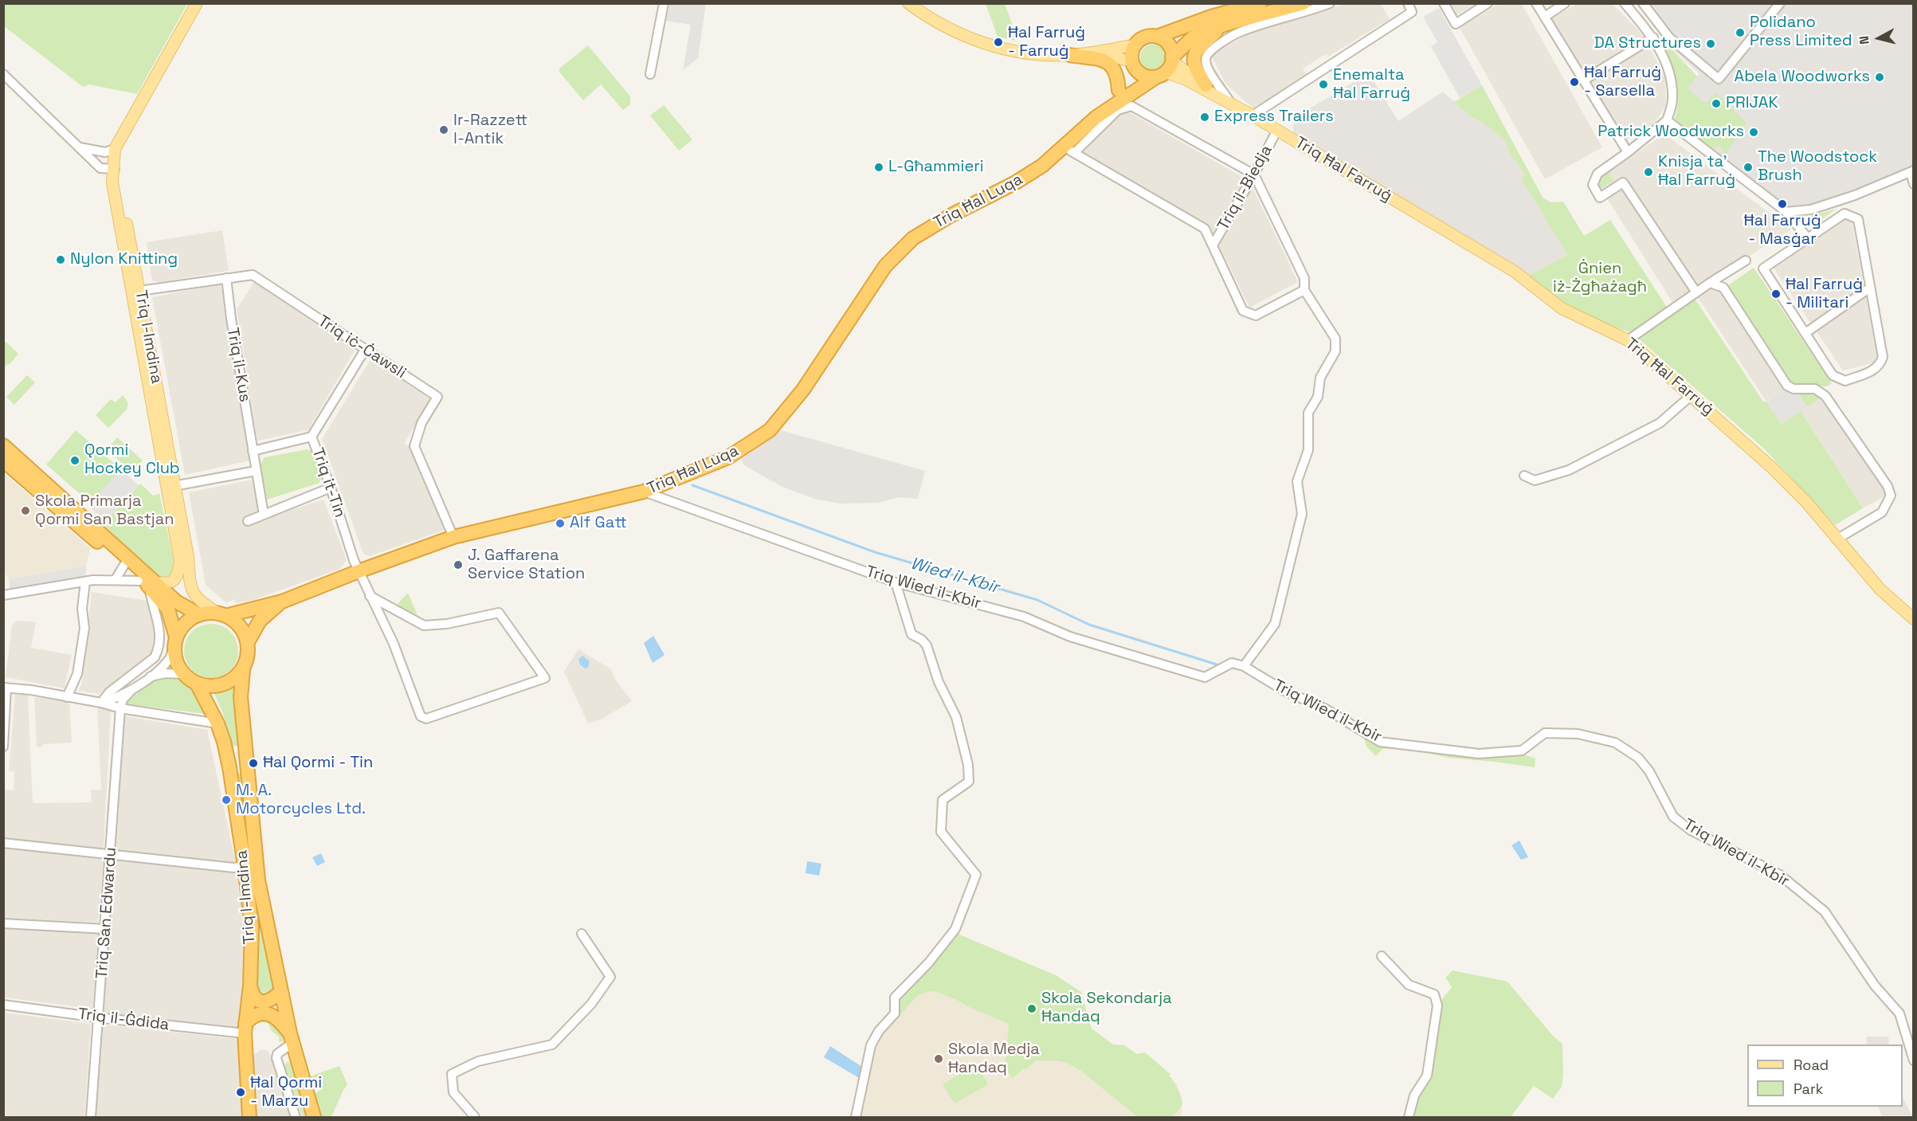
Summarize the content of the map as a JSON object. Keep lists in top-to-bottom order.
{
  "streets": {
    "highway": ["Triq Ħal Luqa", "Triq l-Imdina"],
    "main road": ["Triq Ħal Farruġ"],
    "street": [
      "Triq il-Biedja",
      "Triq iċ-Ċawsli",
      "Triq il-Kus",
      "Triq it-Tin",
      "Triq Wied il-Kbir",
      "Triq San Edwardu",
      "Triq il-Ġdida"
    ]
  },
  "crossings": [
    ["Triq Ħal Farruġ", "Triq il-Biedja"],
    ["Triq Ħal Farruġ", "Triq Ħal Luqa"],
    ["Triq Ħal Luqa", "Triq l-Imdina"],
    ["Triq Ħal Luqa", "Triq iċ-Ċawsli"],
    ["Triq Ħal Luqa", "Triq it-Tin"],
    ["Triq Ħal Luqa", "Triq Wied il-Kbir"],
    ["Triq l-Imdina", "Triq iċ-Ċawsli"],
    ["Triq l-Imdina", "Triq il-Ġdida"],
    ["Triq iċ-Ċawsli", "Triq il-Kus"],
    ["Triq iċ-Ċawsli", "Triq it-Tin"],
    ["Triq San Edwardu", "Triq il-Ġdida"]
  ],
  "water": ["Wied il-Kbir"],
  "parks": ["Ġnien iż-Żgħażagħ"],
  "places": [
    "Polidano Press Limited",
    "Ħal Farruġ - Farruġ",
    "DA Structures",
    "Abela Woodworks",
    "Ħal Farruġ - Sarsella",
    "Enemalta Ħal Farruġ",
    "PRIJAK",
    "Express Trailers",
    "Ir-Razzett l-Antik",
    "Patrick Woodworks",
    "L-Għammieri",
    "The Woodstock Brush",
    "Knisja ta' Ħal Farruġ",
    "Ħal Farruġ - Masġar",
    "Nylon Knitting",
    "Ħal Farruġ - Militari",
    "Qormi Hockey Club",
    "Skola Primarja Qormi San Bastjan",
    "Alf Gatt",
    "J. Gaffarena Service Station",
    "Ħal Qormi - Tin",
    "M. A. Motorcycles Ltd.",
    "Skola Sekondarja Ħandaq",
    "Skola Medja Ħandaq",
    "Ħal Qormi - Marzu"
  ],
  "legend": ["Road", "Park"],
  "north": "left"
}
